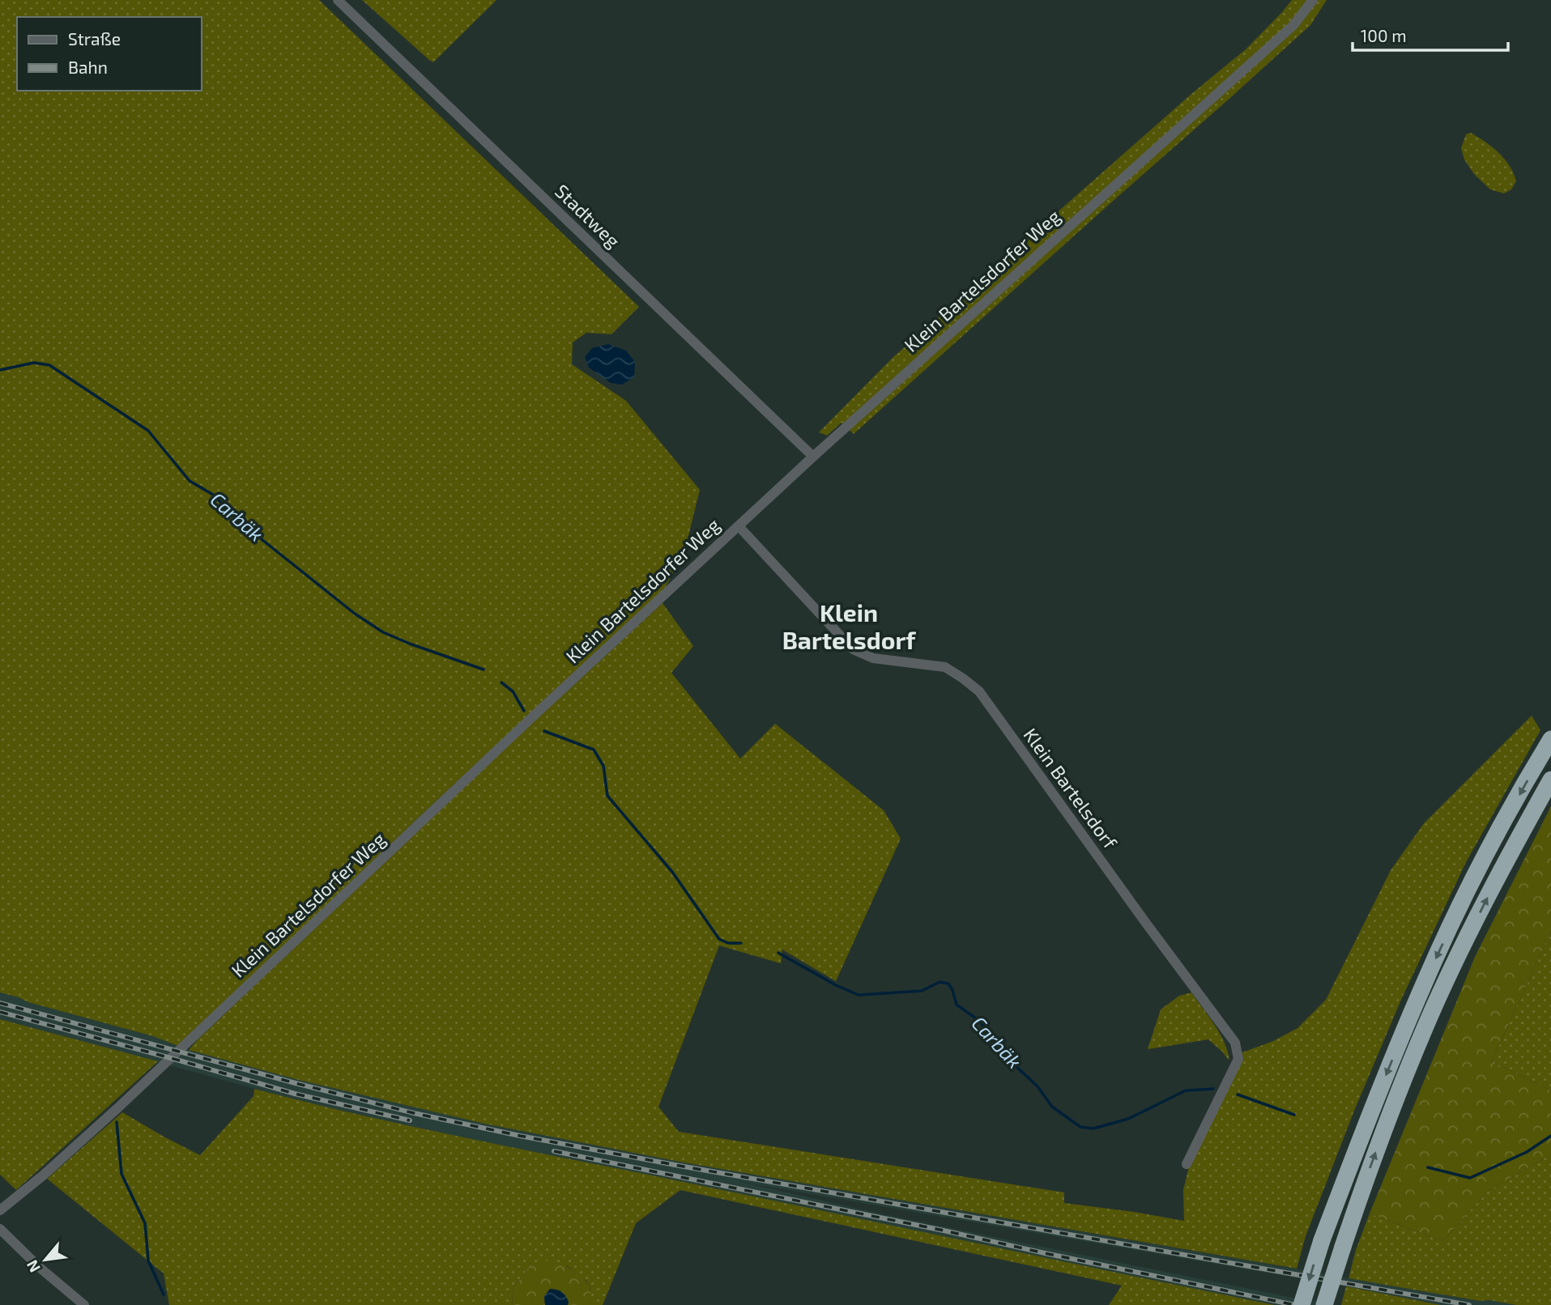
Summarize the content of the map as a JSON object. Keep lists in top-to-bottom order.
{
  "streets": {
    "street": ["Stadtweg", "Klein Bartelsdorfer Weg", "Klein Bartelsdorf"]
  },
  "crossings": [
    ["Stadtweg", "Klein Bartelsdorfer Weg"],
    ["Klein Bartelsdorfer Weg", "Klein Bartelsdorf"]
  ],
  "districts": ["Klein Bartelsdorf"],
  "water": ["Carbäk"],
  "legend": ["Straße", "Bahn"],
  "scale_bar": "100 m",
  "north": "bottom left"
}
